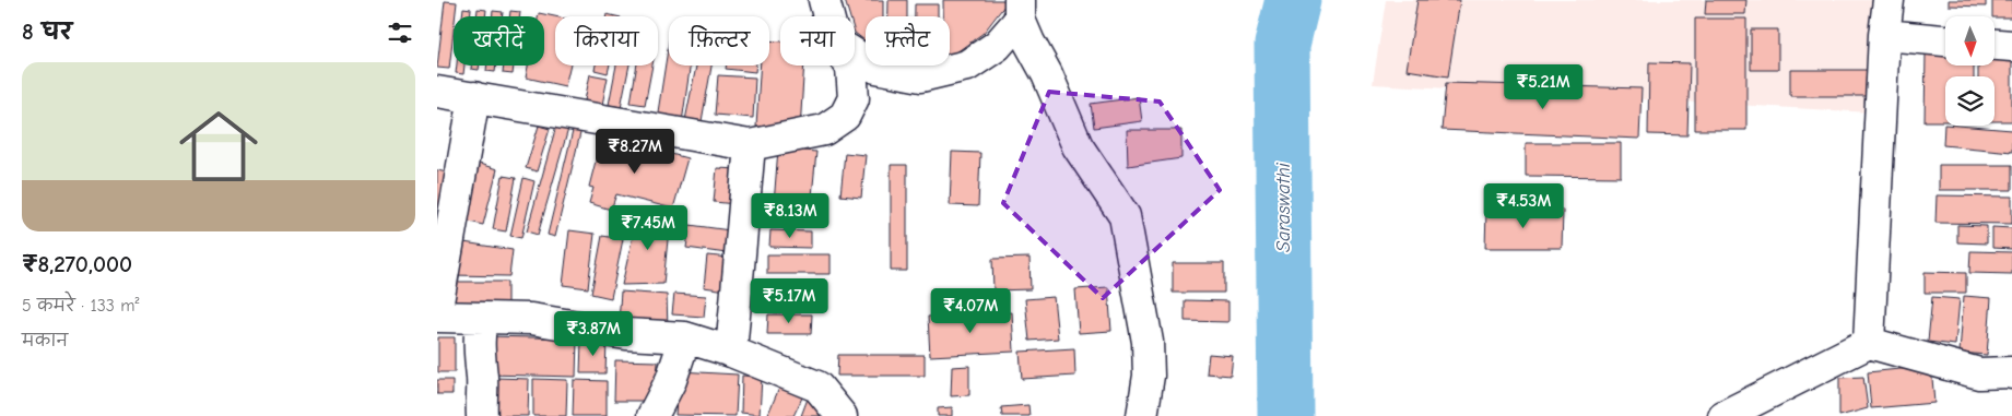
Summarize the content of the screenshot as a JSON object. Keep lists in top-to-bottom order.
{
  "water": ["Saraswathi"],
  "north": "bottom",
  "page": {
    "heading": "8 घर",
    "chip": [
      "खरीदें",
      "किराया",
      "फ़िल्टर",
      "नया",
      "फ़्लैट"
    ],
    "price": [
      "₹5.21M",
      "₹8.27M",
      "₹4.53M",
      "₹8.13M",
      "₹7.45M",
      "₹5.17M",
      "₹4.07M",
      "₹3.87M"
    ],
    "list": [
      {
        "name": "₹8,270,000",
        "note": "5 कमरे · 133 m² · मकान"
      }
    ]
  }
}
